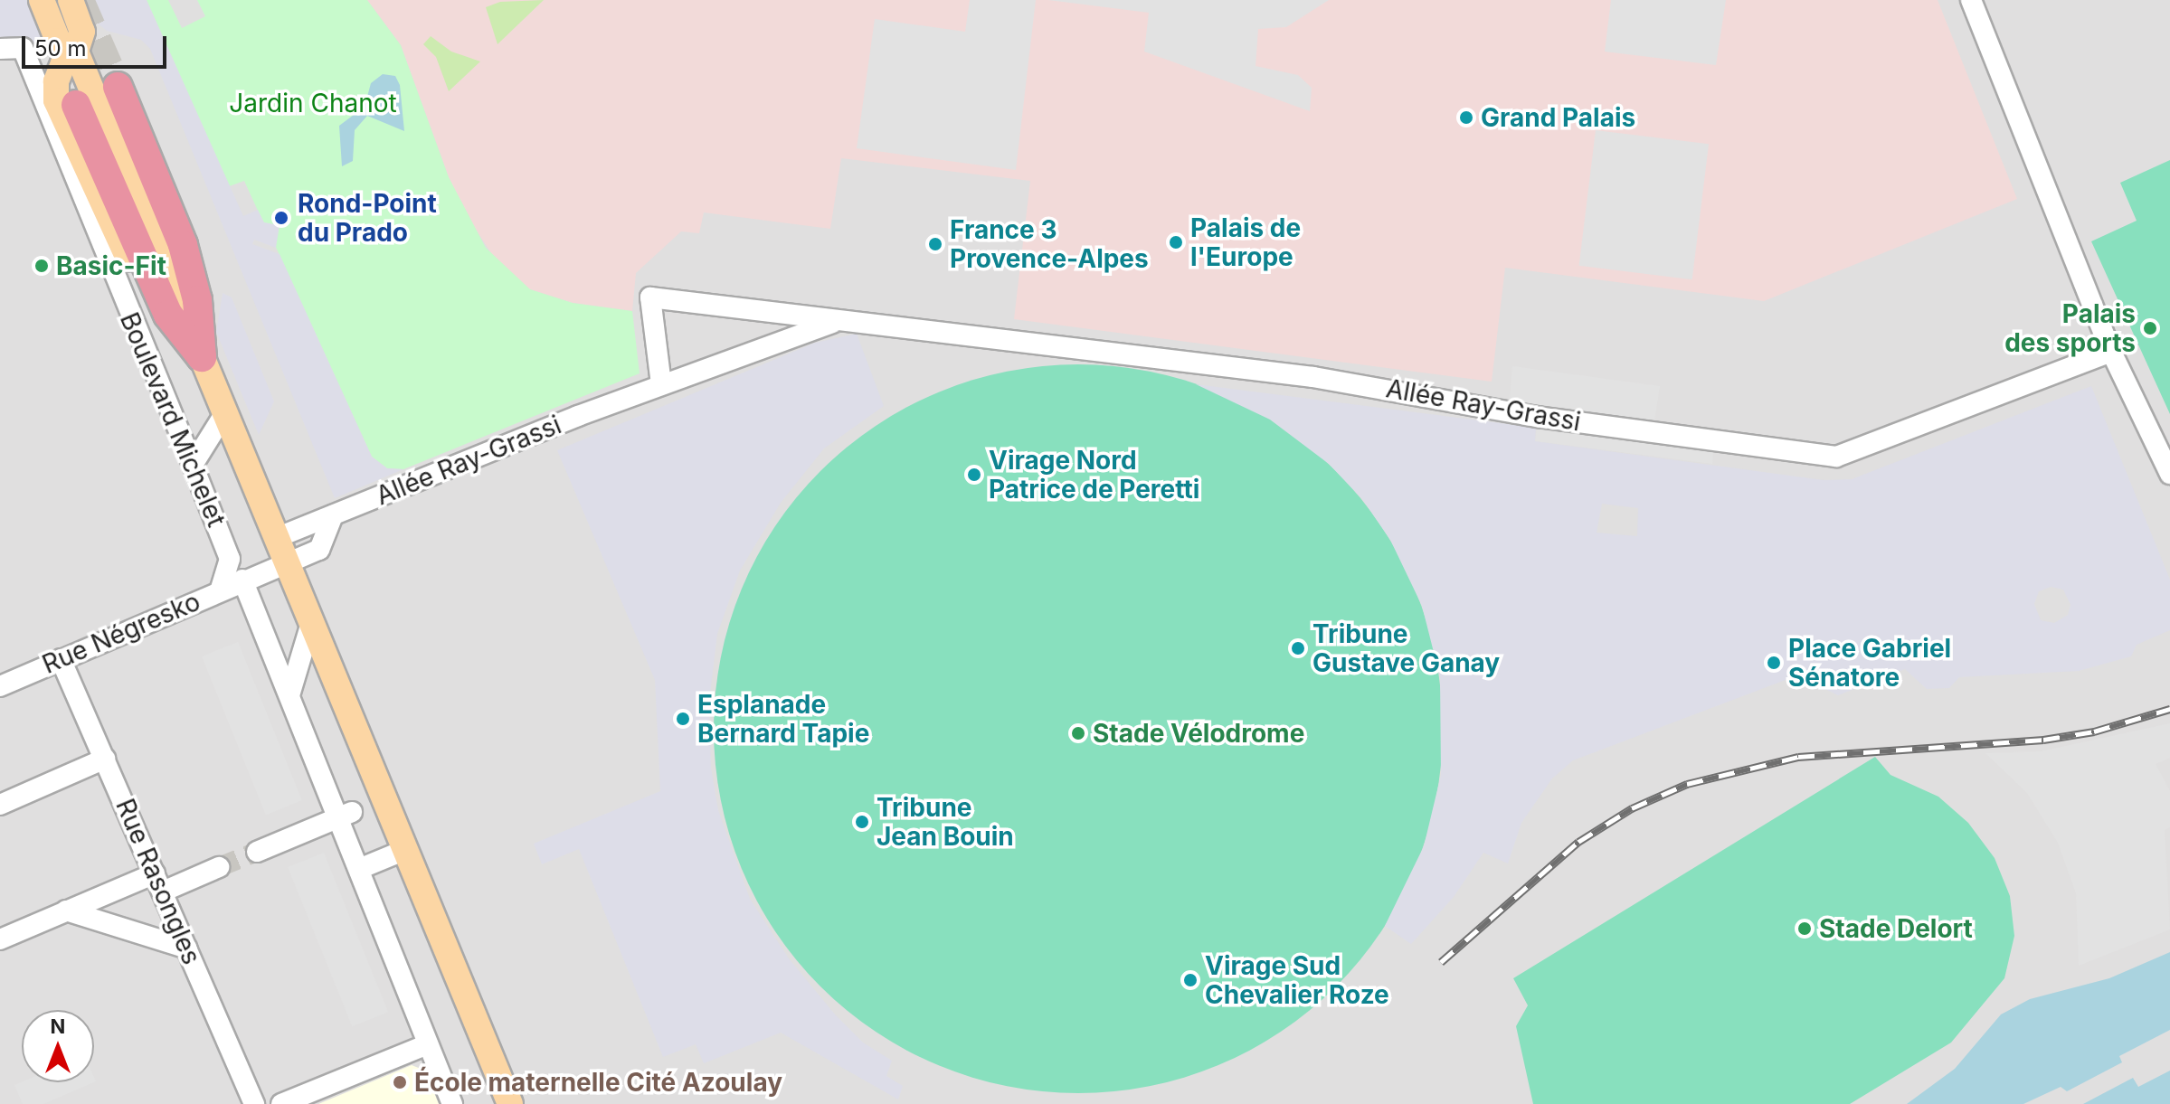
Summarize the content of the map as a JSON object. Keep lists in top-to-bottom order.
{
  "streets": {
    "main road": ["Boulevard Michelet"],
    "street": ["Allée Ray-Grassi", "Rue Négresko", "Rue Rasongles"]
  },
  "crossings": [
    ["Allée Ray-Grassi", "Boulevard Michelet"],
    ["Allée Ray-Grassi", "Rue Négresko"],
    ["Boulevard Michelet", "Rue Négresko"],
    ["Rue Négresko", "Rue Rasongles"]
  ],
  "parks": ["Jardin Chanot"],
  "places": [
    "Grand Palais",
    "Rond-Point du Prado",
    "Palais de l'Europe",
    "France 3 Provence-Alpes",
    "Basic-Fit",
    "Palais des sports",
    "Virage Nord Patrice de Peretti",
    "Tribune Gustave Ganay",
    "Place Gabriel Sénatore",
    "Esplanade Bernard Tapie",
    "Stade Vélodrome",
    "Tribune Jean Bouin",
    "Stade Delort",
    "Virage Sud Chevalier Roze",
    "École maternelle Cité Azoulay"
  ],
  "scale_bar": "50 m",
  "north": "top"
}
